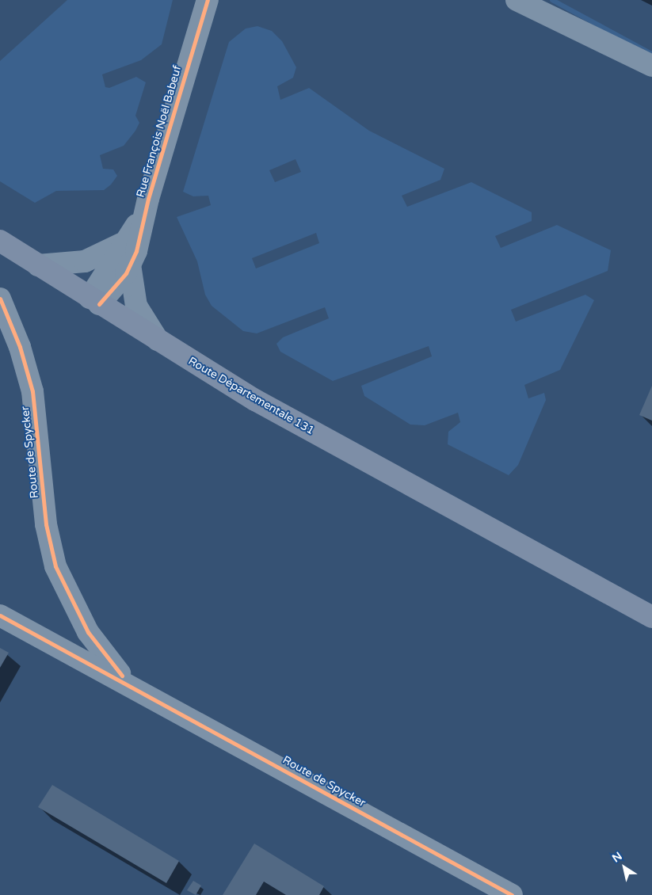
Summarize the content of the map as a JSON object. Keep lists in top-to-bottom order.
{
  "streets": {
    "main road": ["Route Départementale 131"],
    "street": ["Rue François Noël Babeuf", "Route de Spycker"]
  },
  "crossings": [
    ["Rue François Noël Babeuf", "Route Départementale 131"]
  ],
  "north": "top left"
}
